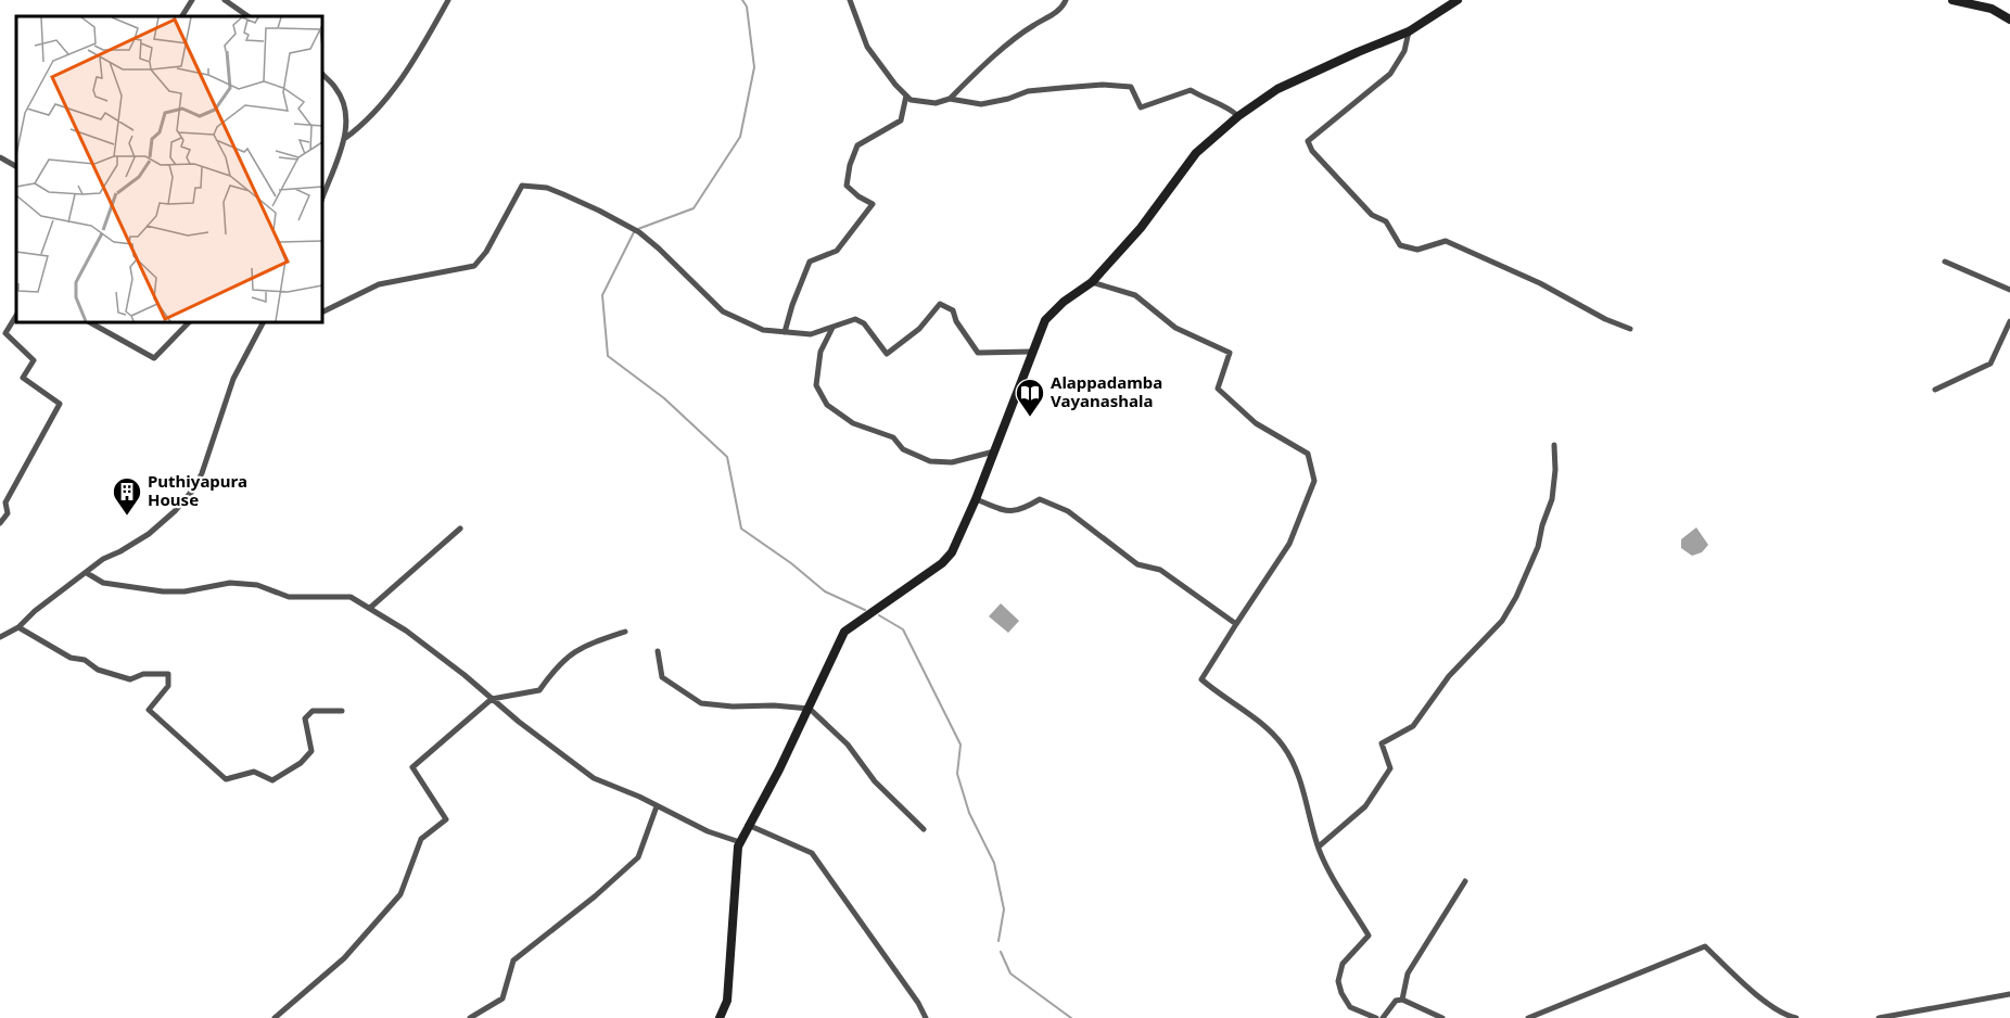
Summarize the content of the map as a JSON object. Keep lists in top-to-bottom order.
{
  "places": {
    "library": ["Alappadamba Vayanashala"],
    "building": ["Puthiyapura House"]
  }
}
